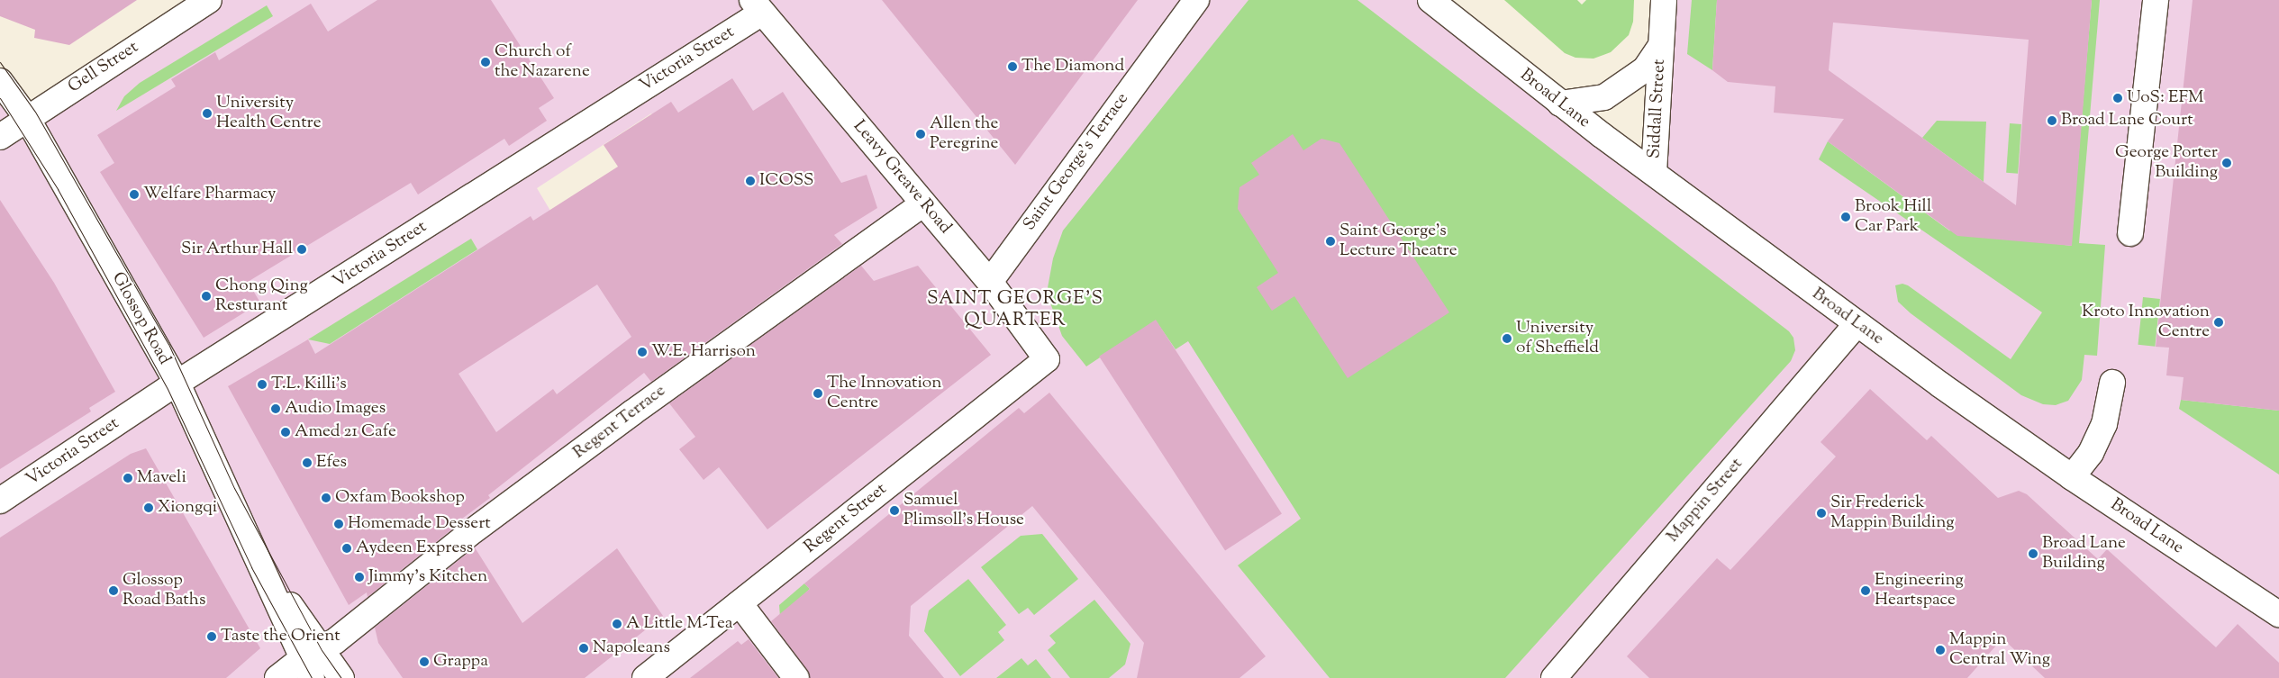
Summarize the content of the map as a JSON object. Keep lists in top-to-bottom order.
{
  "streets": {
    "street": [
      "Victoria Street",
      "Gell Street",
      "Broad Lane",
      "Siddall Street",
      "Saint George's Terrace",
      "Leavy Greave Road",
      "Glossop Road",
      "Regent Terrace",
      "Mappin Street",
      "Regent Street"
    ]
  },
  "crossings": [
    ["Victoria Street", "Leavy Greave Road"],
    ["Victoria Street", "Glossop Road"],
    ["Gell Street", "Glossop Road"],
    ["Broad Lane", "Siddall Street"],
    ["Broad Lane", "Mappin Street"],
    ["Saint George's Terrace", "Leavy Greave Road"],
    ["Leavy Greave Road", "Regent Terrace"],
    ["Leavy Greave Road", "Regent Street"],
    ["Glossop Road", "Regent Terrace"]
  ],
  "districts": ["SAINT GEORGE'S QUARTER"],
  "places": [
    "Church of the Nazarene",
    "The Diamond",
    "UoS: EFM",
    "University Health Centre",
    "Broad Lane Court",
    "Allen the Peregrine",
    "George Porter Building",
    "ICOSS",
    "Welfare Pharmacy",
    "Brook Hill Car Park",
    "Saint George's Lecture Theatre",
    "Sir Arthur Hall",
    "Chong Qing Resturant",
    "Kroto Innovation Centre",
    "University of Sheffield",
    "W.E. Harrison",
    "T.L. Killi's",
    "The Innovation Centre",
    "Audio Images",
    "Amed 21 Cafe",
    "Efes",
    "Maveli",
    "Oxfam Bookshop",
    "Xiongqi",
    "Samuel Plimsoll's House",
    "Sir Frederick Mappin Building",
    "Homemade Dessert",
    "Aydeen Express",
    "Broad Lane Building",
    "Jimmy's Kitchen",
    "Glossop Road Baths",
    "Engineering Heartspace",
    "A Little M-Tea",
    "Taste the Orient",
    "Napoleans",
    "Mappin Central Wing",
    "Grappa"
  ]
}
